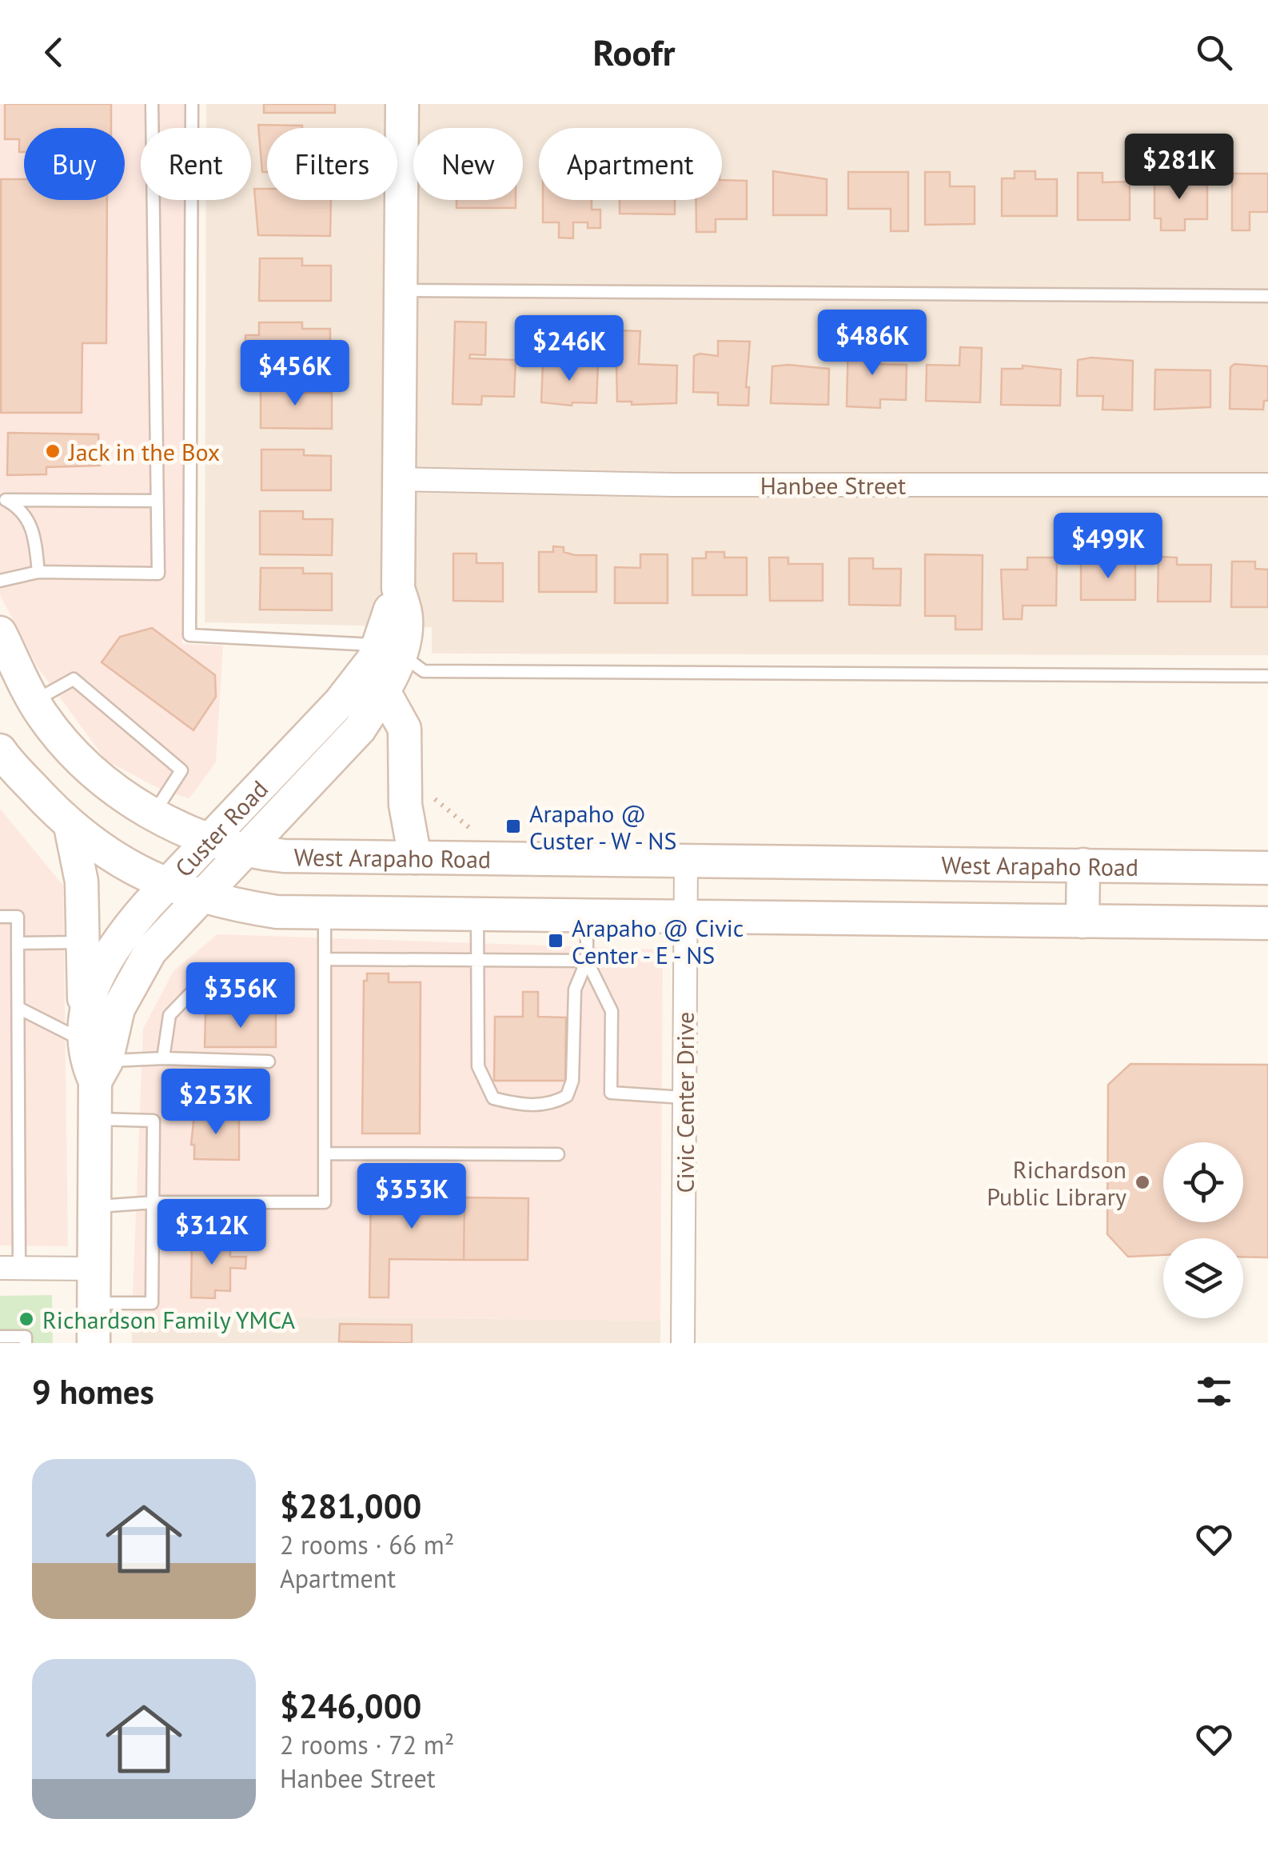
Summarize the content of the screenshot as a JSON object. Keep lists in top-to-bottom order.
{
  "streets": {
    "main road": ["Custer Road", "West Arapaho Road"],
    "street": ["Hanbee Street", "Civic Center Drive"]
  },
  "crossings": [
    ["Hanbee Street", "Custer Road"],
    ["Custer Road", "West Arapaho Road"],
    ["West Arapaho Road", "Civic Center Drive"]
  ],
  "places": {
    "other": ["Jack in the Box", "Richardson Public Library", "Richardson Family YMCA"],
    "transit": ["Arapaho @ Custer - W - NS", "Arapaho @ Civic Center - E - NS"]
  },
  "page": {
    "header": "Roofr",
    "chip": [
      "Buy",
      "Rent",
      "Filters",
      "New",
      "Apartment"
    ],
    "price": [
      "$281K",
      "$486K",
      "$246K",
      "$456K",
      "$499K",
      "$356K",
      "$253K",
      "$353K",
      "$312K"
    ],
    "heading": "9 homes",
    "list": [
      {
        "name": "$281,000",
        "note": "2 rooms · 66 m² · Apartment"
      },
      {
        "name": "$246,000",
        "note": "2 rooms · 72 m² · Hanbee Street"
      }
    ]
  }
}
